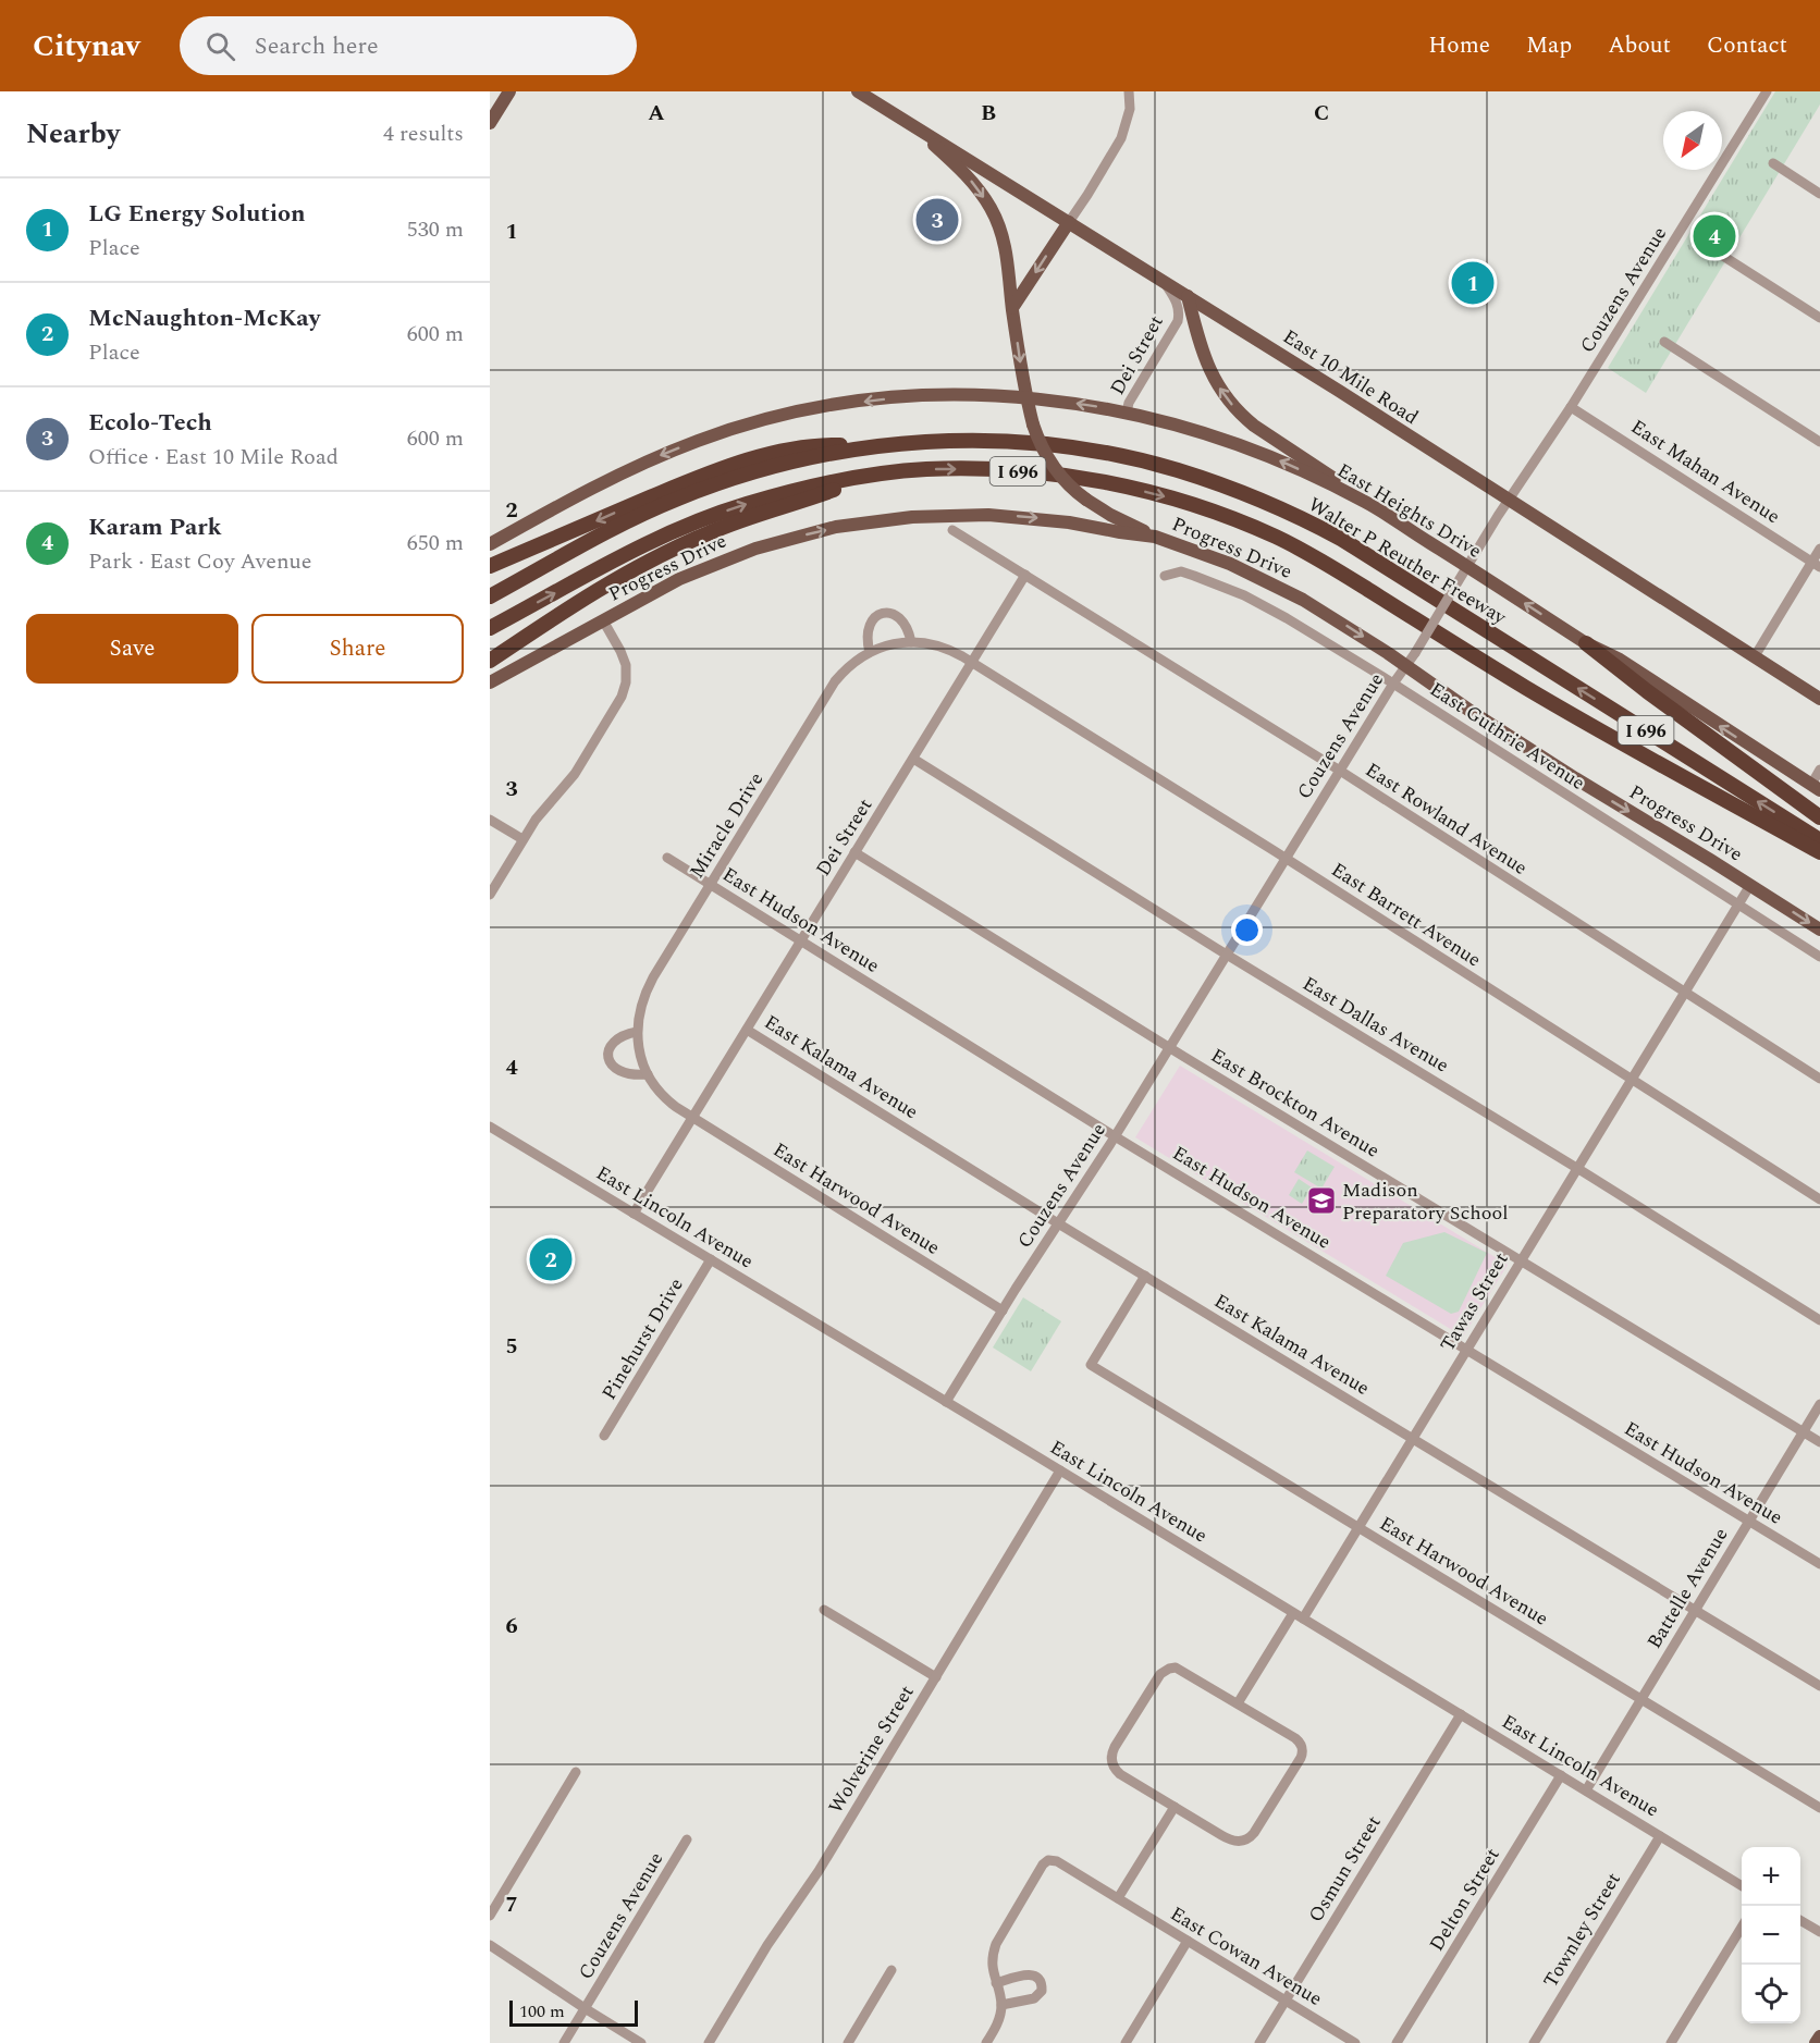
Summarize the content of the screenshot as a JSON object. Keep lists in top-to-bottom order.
{
  "streets": {
    "highway": ["I 696", "Walter P Reuther Freeway"],
    "main road": ["East 10 Mile Road", "East Heights Drive", "Progress Drive"],
    "street": [
      "Couzens Avenue",
      "Dei Street",
      "East Mahan Avenue",
      "East Guthrie Avenue",
      "East Rowland Avenue",
      "Miracle Drive",
      "East Barrett Avenue",
      "East Hudson Avenue",
      "East Dallas Avenue",
      "East Kalama Avenue",
      "East Brockton Avenue",
      "East Harwood Avenue",
      "East Lincoln Avenue",
      "Tawas Street",
      "Pinehurst Drive",
      "Battelle Avenue",
      "Wolverine Street",
      "Osmun Street",
      "Delton Street",
      "Townley Street",
      "East Cowan Avenue"
    ]
  },
  "crossings": [
    ["Couzens Avenue", "East 10 Mile Road"],
    ["Couzens Avenue", "East Mahan Avenue"],
    ["Couzens Avenue", "East Heights Drive"],
    ["Couzens Avenue", "Progress Drive"],
    ["Couzens Avenue", "East Guthrie Avenue"],
    ["Couzens Avenue", "East Rowland Avenue"],
    ["Couzens Avenue", "East Barrett Avenue"],
    ["Couzens Avenue", "East Hudson Avenue"],
    ["Couzens Avenue", "East Dallas Avenue"],
    ["Couzens Avenue", "East Kalama Avenue"],
    ["Couzens Avenue", "East Brockton Avenue"],
    ["Couzens Avenue", "East Harwood Avenue"],
    ["Couzens Avenue", "East Lincoln Avenue"],
    ["Dei Street", "East 10 Mile Road"],
    ["Dei Street", "East Heights Drive"],
    ["Dei Street", "East Rowland Avenue"],
    ["Dei Street", "Miracle Drive"],
    ["Dei Street", "East Barrett Avenue"],
    ["Dei Street", "East Hudson Avenue"],
    ["Dei Street", "East Dallas Avenue"],
    ["Dei Street", "East Kalama Avenue"],
    ["Dei Street", "East Brockton Avenue"],
    ["Dei Street", "East Harwood Avenue"],
    ["Dei Street", "East Lincoln Avenue"],
    ["East 10 Mile Road", "East Heights Drive"],
    ["Progress Drive", "Tawas Street"],
    ["East Guthrie Avenue", "Tawas Street"],
    ["East Rowland Avenue", "Tawas Street"],
    ["Miracle Drive", "East Barrett Avenue"],
    ["Miracle Drive", "East Hudson Avenue"],
    ["Miracle Drive", "East Harwood Avenue"],
    ["East Barrett Avenue", "Tawas Street"],
    ["East Hudson Avenue", "Tawas Street"],
    ["East Hudson Avenue", "Battelle Avenue"],
    ["East Dallas Avenue", "Tawas Street"],
    ["East Kalama Avenue", "East Harwood Avenue"],
    ["East Kalama Avenue", "Tawas Street"],
    ["East Kalama Avenue", "Battelle Avenue"],
    ["East Brockton Avenue", "Tawas Street"],
    ["East Brockton Avenue", "Battelle Avenue"],
    ["East Harwood Avenue", "Tawas Street"],
    ["East Harwood Avenue", "Battelle Avenue"],
    ["East Lincoln Avenue", "Tawas Street"],
    ["East Lincoln Avenue", "Pinehurst Drive"],
    ["East Lincoln Avenue", "Battelle Avenue"],
    ["East Lincoln Avenue", "Wolverine Street"],
    ["East Lincoln Avenue", "Osmun Street"],
    ["East Lincoln Avenue", "Delton Street"],
    ["East Lincoln Avenue", "Townley Street"],
    ["Osmun Street", "East Cowan Avenue"]
  ],
  "one_way": ["East Heights Drive", "Progress Drive"],
  "places": {
    "school or university": ["Madison Preparatory School"]
  },
  "scale_bar": "100 m",
  "north": "bottom left",
  "page": {
    "header": "Citynav",
    "search": "Search here",
    "nav": [
      "Home",
      "Map",
      "About",
      "Contact"
    ],
    "heading": ["Nearby", "4 results"],
    "list": [
      {
        "mark": "1",
        "name": "LG Energy Solution",
        "note": "Place",
        "value": "530 m"
      },
      {
        "mark": "2",
        "name": "McNaughton-McKay",
        "note": "Place",
        "value": "600 m"
      },
      {
        "mark": "3",
        "name": "Ecolo-Tech",
        "note": "Office · East 10 Mile Road",
        "value": "600 m"
      },
      {
        "mark": "4",
        "name": "Karam Park",
        "note": "Park · East Coy Avenue",
        "value": "650 m"
      }
    ],
    "pins": [
      "3",
      "4",
      "1",
      "2"
    ],
    "buttons": ["Save", "Share"],
    "map_buttons": ["+", "−"],
    "scale": "100 m"
  },
  "grid": {
    "columns": ["A", "B", "C"],
    "rows": [
      "1",
      "2",
      "3",
      "4",
      "5",
      "6",
      "7"
    ]
  }
}
